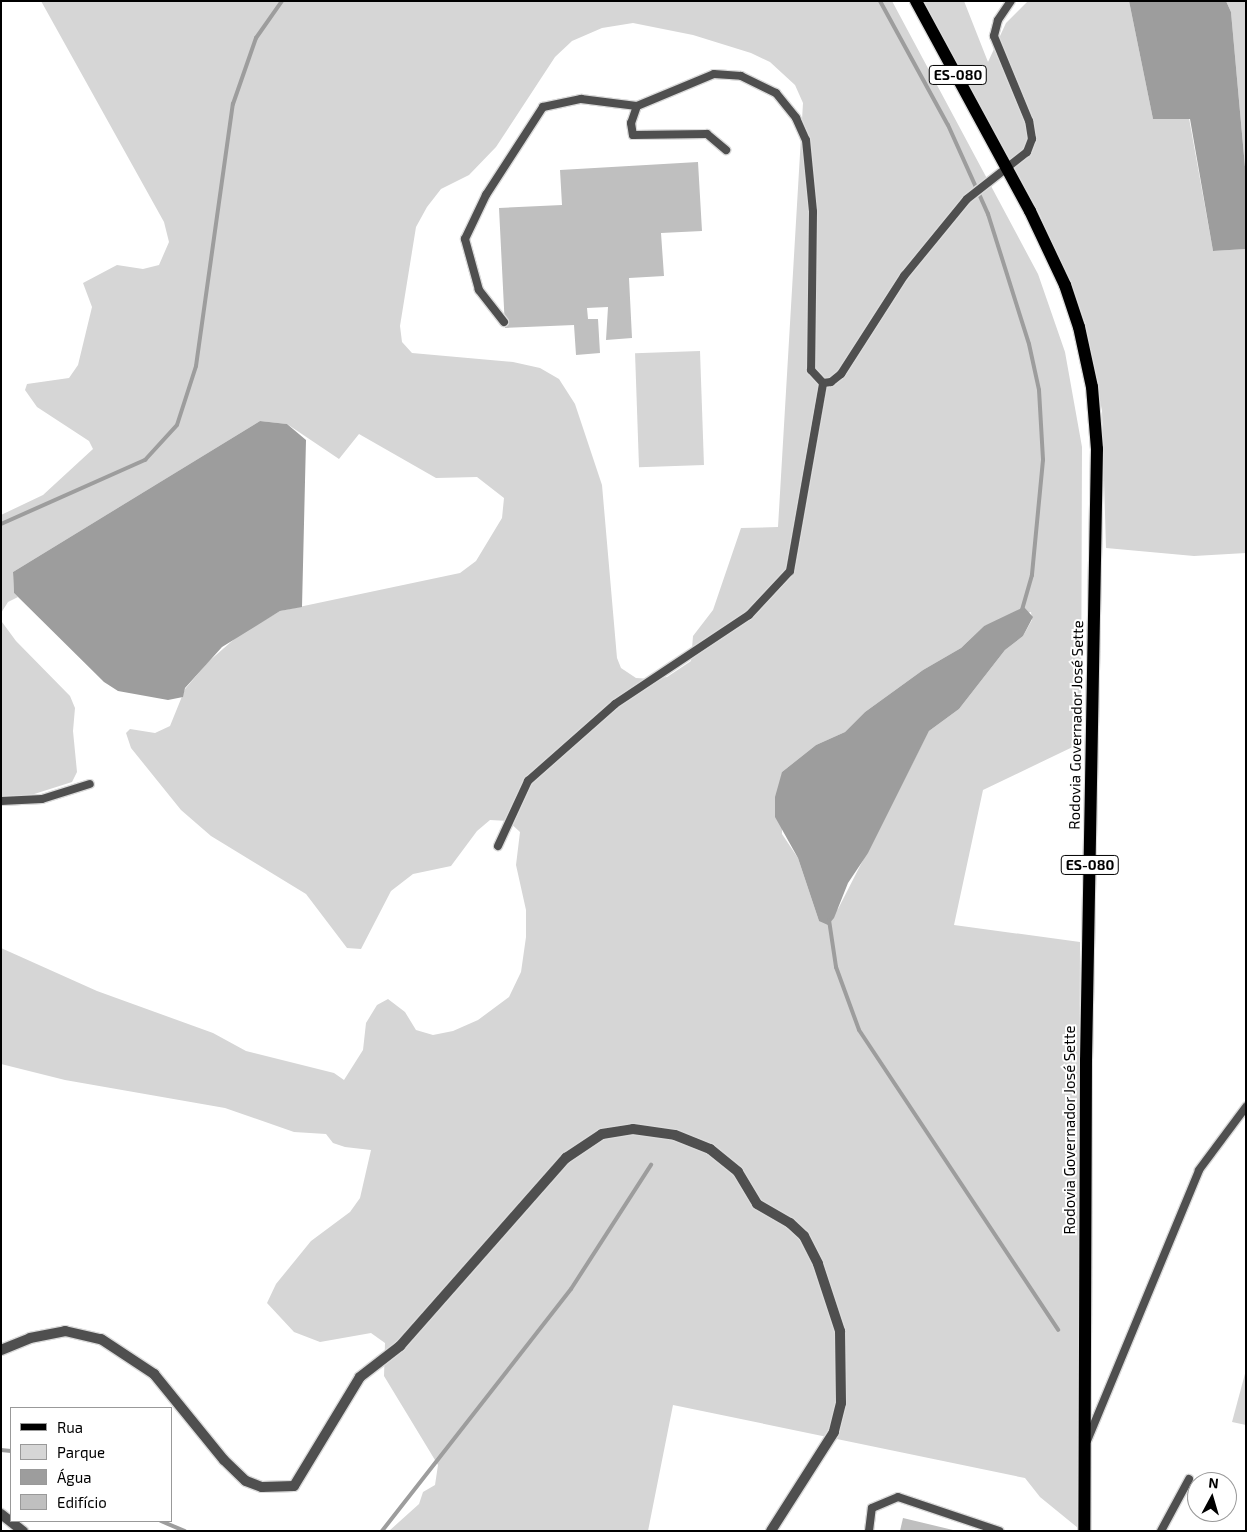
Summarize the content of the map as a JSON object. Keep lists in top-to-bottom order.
{
  "streets": {
    "main road": ["ES-080", "Rodovia Governador José Sette"]
  },
  "legend": [
    "Rua",
    "Parque",
    "Água",
    "Edifício"
  ],
  "north": "top"
}
